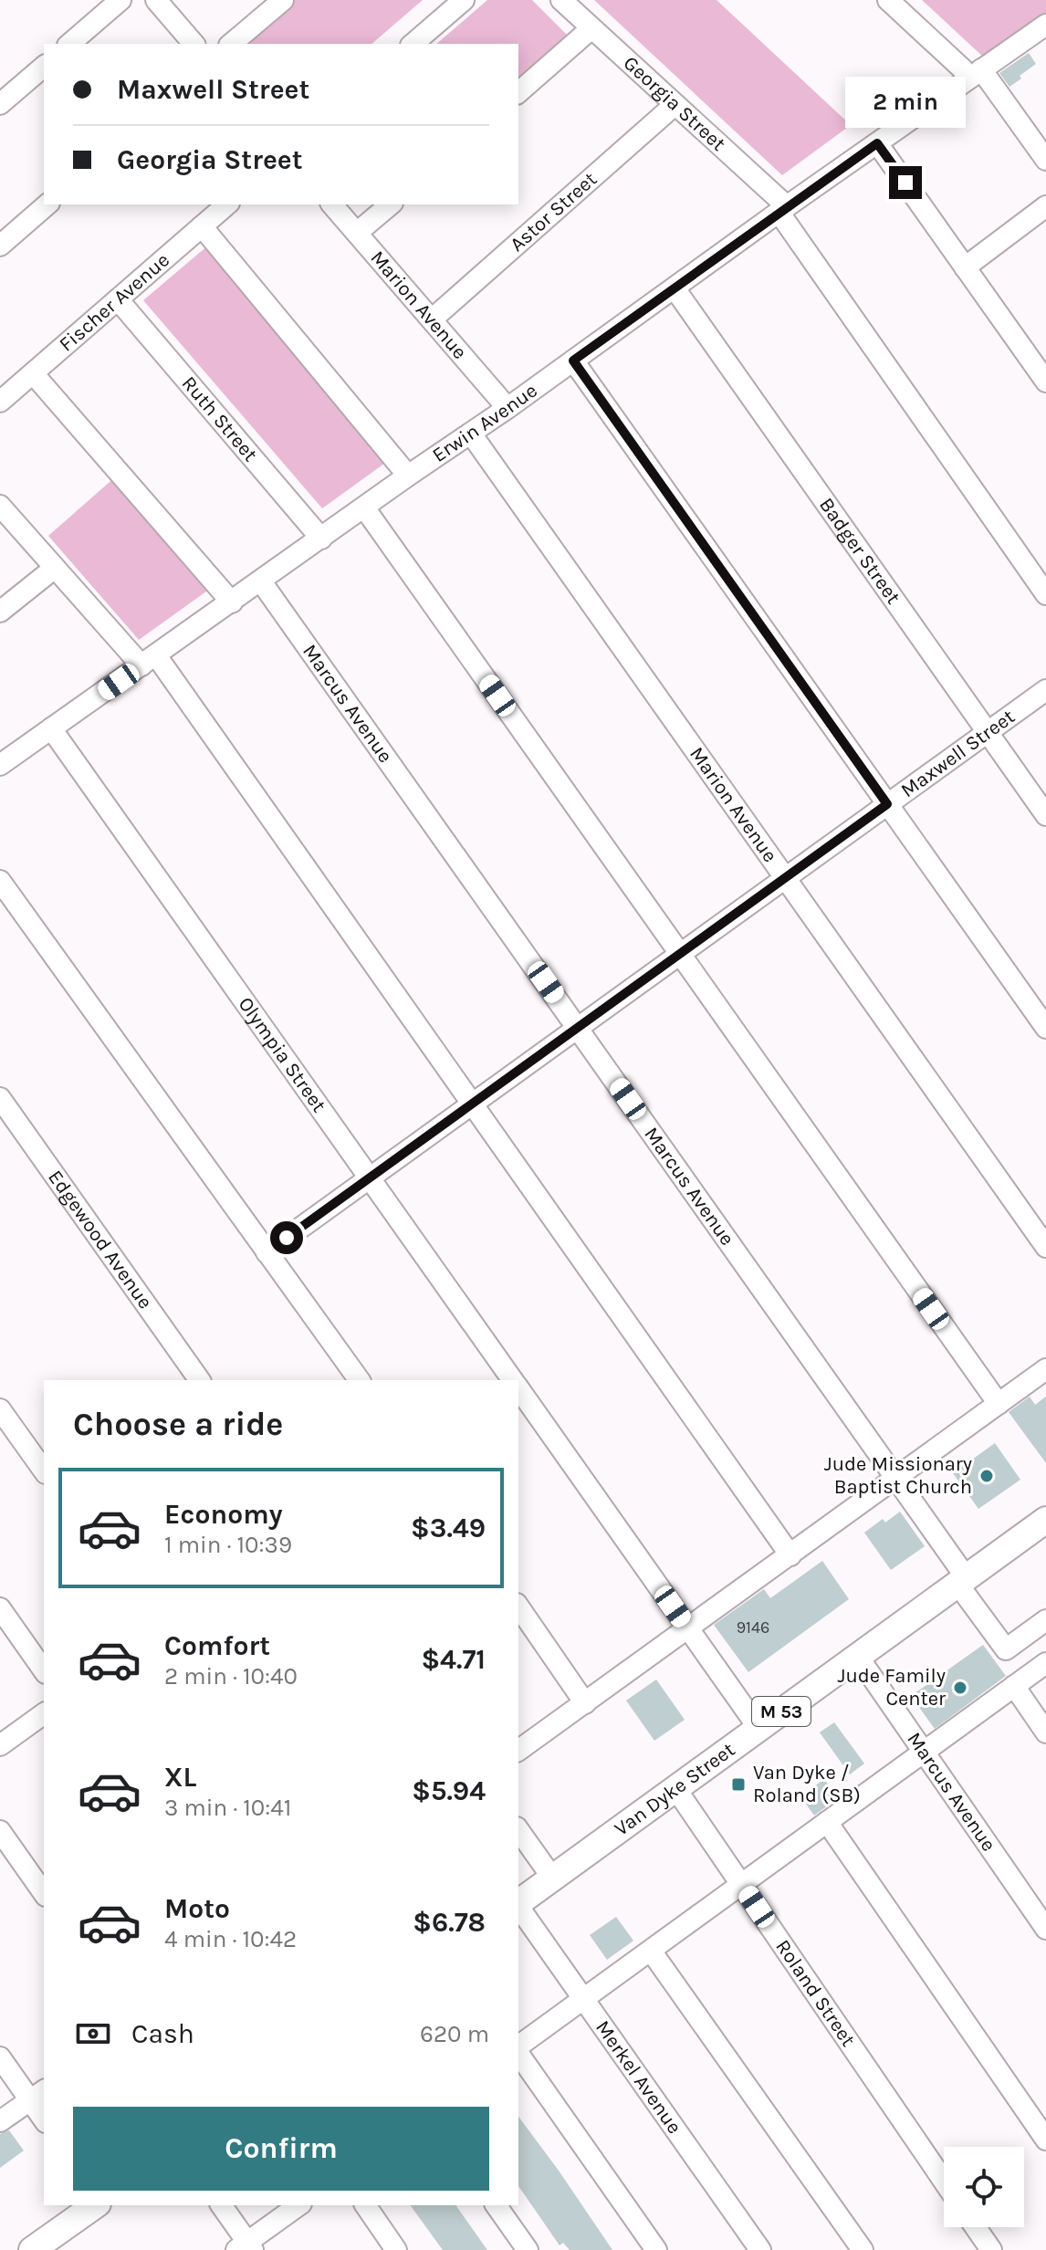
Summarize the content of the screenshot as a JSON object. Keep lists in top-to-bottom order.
{
  "streets": {
    "main road": ["M 53", "Van Dyke Street"],
    "street": [
      "Georgia Street",
      "Astor Street",
      "Fischer Avenue",
      "Marion Avenue",
      "Ruth Street",
      "Erwin Avenue",
      "Badger Street",
      "Marcus Avenue",
      "Maxwell Street",
      "Olympia Street",
      "Edgewood Avenue",
      "Roland Street",
      "Merkel Avenue"
    ]
  },
  "crossings": [
    ["Georgia Street", "Astor Street"],
    ["Georgia Street", "Erwin Avenue"],
    ["Astor Street", "Marion Avenue"],
    ["Fischer Avenue", "Ruth Street"],
    ["Marion Avenue", "Erwin Avenue"],
    ["Marion Avenue", "Maxwell Street"],
    ["Ruth Street", "Erwin Avenue"],
    ["Erwin Avenue", "Badger Street"],
    ["Erwin Avenue", "Marcus Avenue"],
    ["Erwin Avenue", "Olympia Street"],
    ["Badger Street", "Maxwell Street"],
    ["Marcus Avenue", "Maxwell Street"],
    ["Marcus Avenue", "Van Dyke Street"],
    ["Maxwell Street", "Olympia Street"],
    ["Olympia Street", "Van Dyke Street"],
    ["Van Dyke Street", "Roland Street"]
  ],
  "places": {
    "other": ["Jude Missionary Baptist Church", "Jude Family Center"],
    "transit": ["Van Dyke / Roland (SB)"]
  },
  "house_numbers": ["9146"],
  "page": {
    "banner": ["Maxwell Street", "Georgia Street"],
    "bubble": "2 min",
    "heading": "Choose a ride",
    "list": [
      {
        "name": "Economy",
        "note": "1 min · 10:39",
        "value": "$3.49"
      },
      {
        "name": "Comfort",
        "note": "2 min · 10:40",
        "value": "$4.71"
      },
      {
        "name": "XL",
        "note": "3 min · 10:41",
        "value": "$5.94"
      },
      {
        "name": "Moto",
        "note": "4 min · 10:42",
        "value": "$6.78"
      }
    ],
    "pay": ["Cash", "620 m"],
    "buttons": "Confirm"
  }
}
